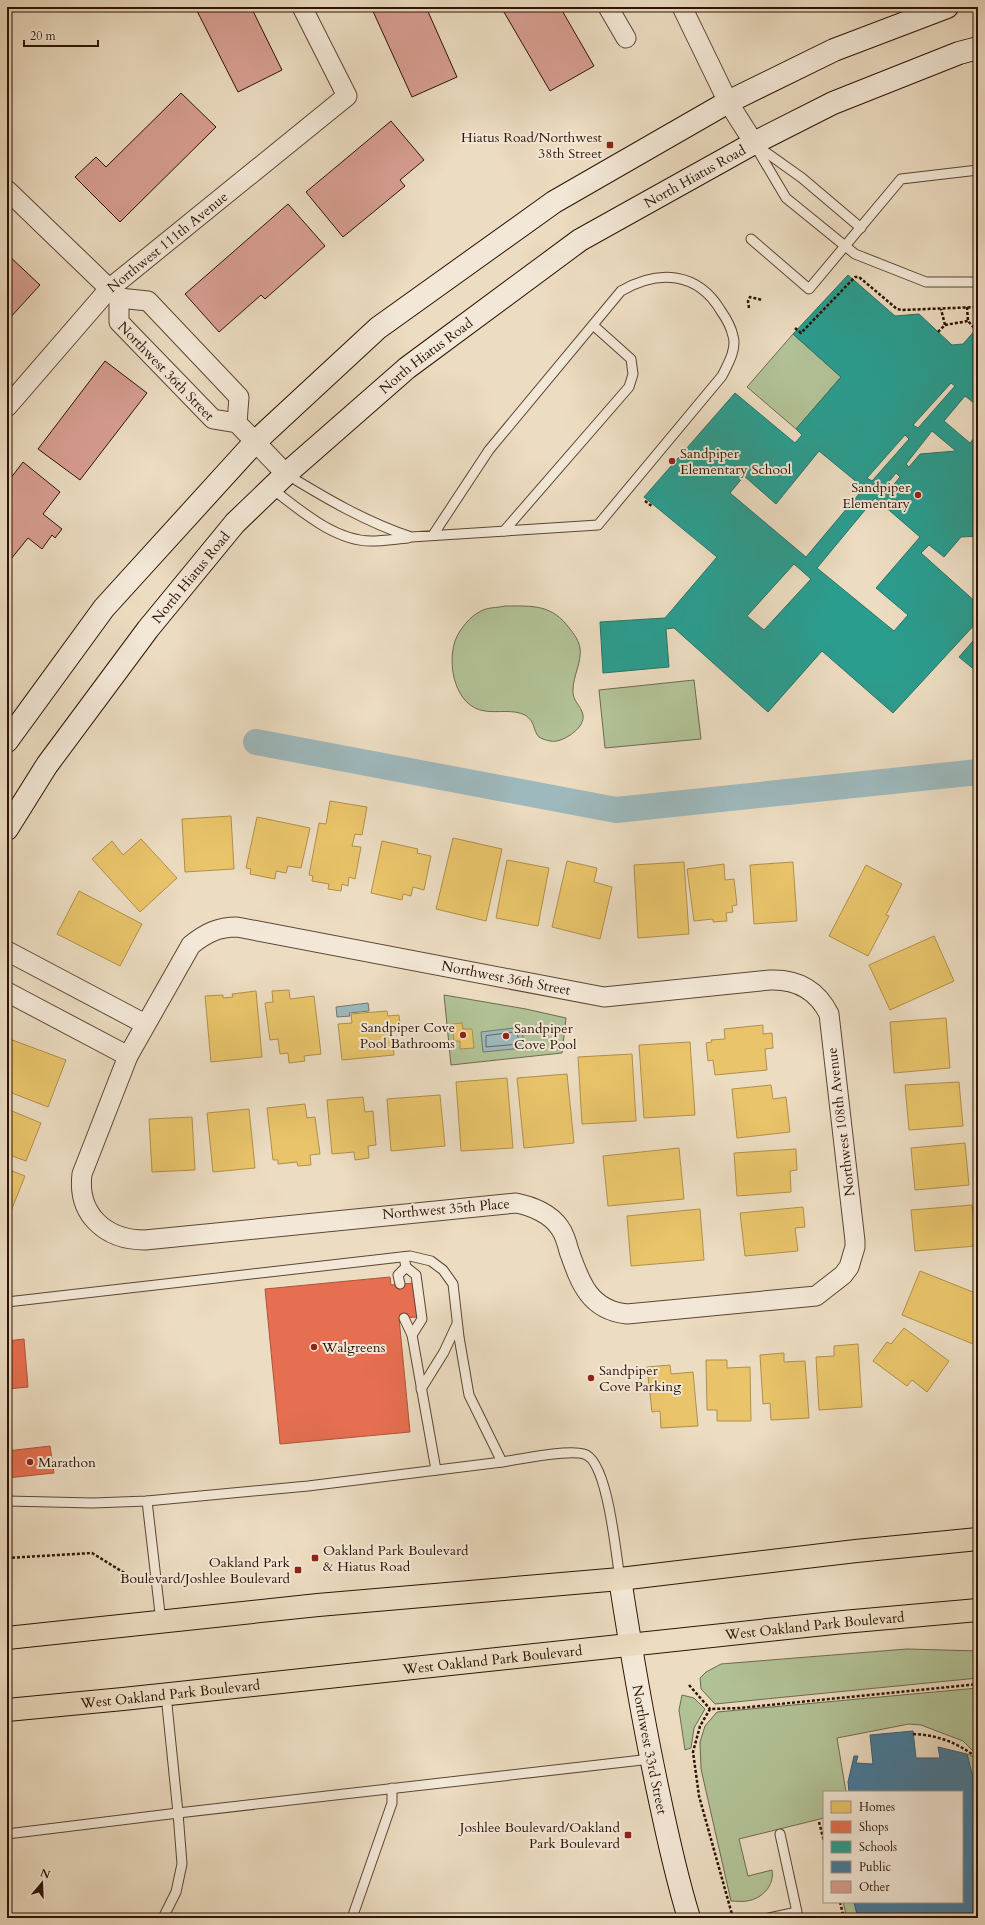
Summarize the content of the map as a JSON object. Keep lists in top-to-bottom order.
{
  "streets": {
    "main road": ["North Hiatus Road", "West Oakland Park Boulevard", "Northwest 33rd Street"],
    "street": [
      "Northwest 111th Avenue",
      "Northwest 36th Street",
      "Northwest 108th Avenue",
      "Northwest 35th Place"
    ]
  },
  "crossings": [
    ["Northwest 111th Avenue", "Northwest 36th Street"],
    ["Northwest 36th Street", "Northwest 108th Avenue"],
    ["Northwest 108th Avenue", "Northwest 35th Place"],
    ["West Oakland Park Boulevard", "Northwest 33rd Street"]
  ],
  "places": {
    "transit": [
      "Hiatus Road/Northwest 38th Street",
      "Oakland Park Boulevard & Hiatus Road",
      "Oakland Park Boulevard/Joshlee Boulevard",
      "Joshlee Boulevard/Oakland Park Boulevard"
    ],
    "other": [
      "Sandpiper Elementary School",
      "Sandpiper Elementary",
      "Sandpiper Cove Pool Bathrooms",
      "Sandpiper Cove Pool",
      "Walgreens",
      "Sandpiper Cove Parking",
      "Marathon"
    ]
  },
  "legend": [
    "Homes",
    "Shops",
    "Schools",
    "Public",
    "Other"
  ],
  "scale_bar": "20 m",
  "north": "top"
}
